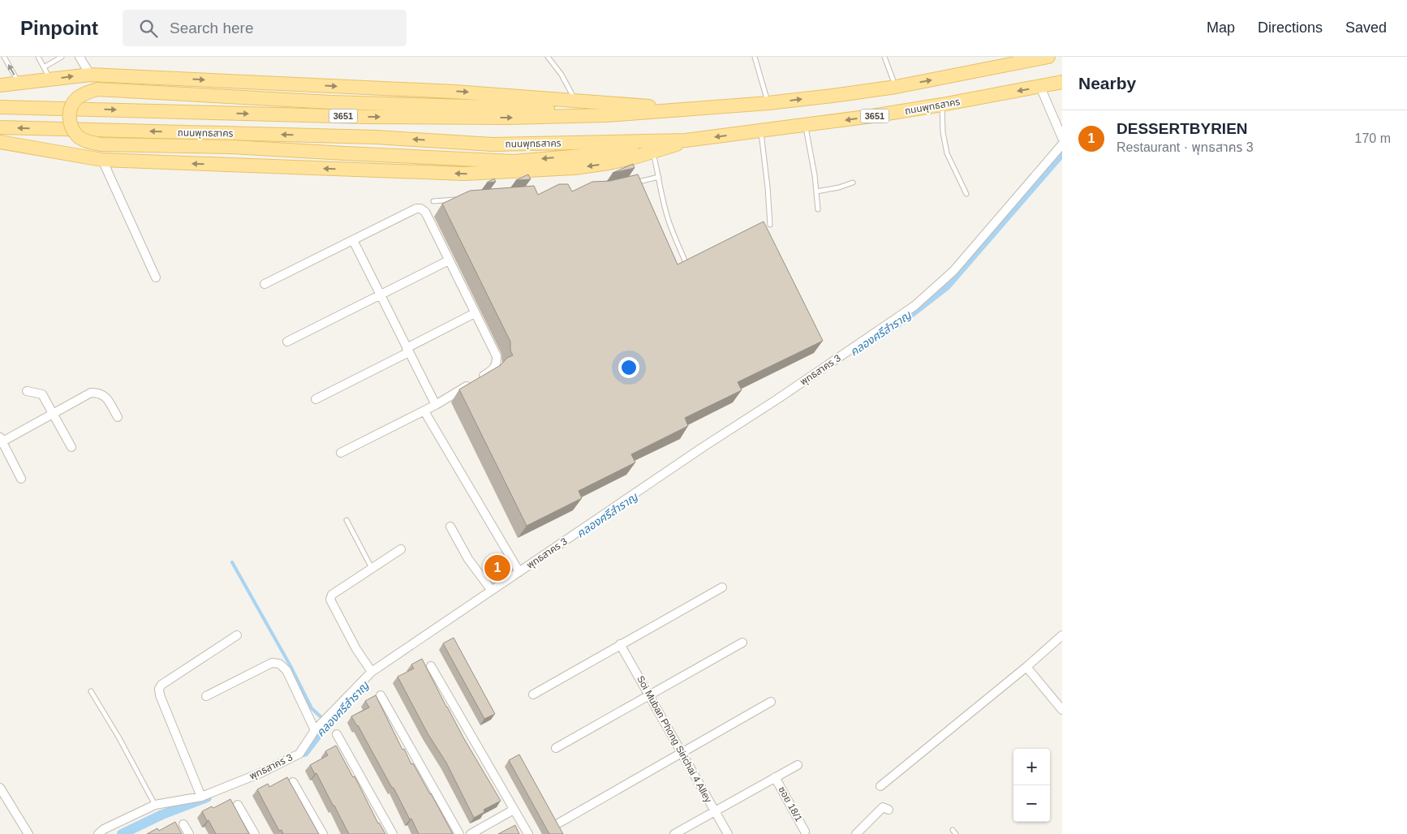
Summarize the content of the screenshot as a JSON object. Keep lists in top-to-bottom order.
{
  "streets": {
    "main road": ["ถนนพุทธสาคร", "3651"],
    "street": ["พุทธสาคร 3", "Soi Muban Phong Sirichai 4 Alley", "ซอย 18/1"]
  },
  "water": ["คลองศรีสำราญ"],
  "page": {
    "header": "Pinpoint",
    "search": "Search here",
    "nav": ["Map", "Directions", "Saved"],
    "heading": "Nearby",
    "list": [
      {
        "mark": "1",
        "name": "DESSERTBYRIEN",
        "note": "Restaurant · พุทธสาคร 3",
        "value": "170 m"
      }
    ],
    "pins": "1",
    "map_buttons": ["+", "−"]
  }
}
